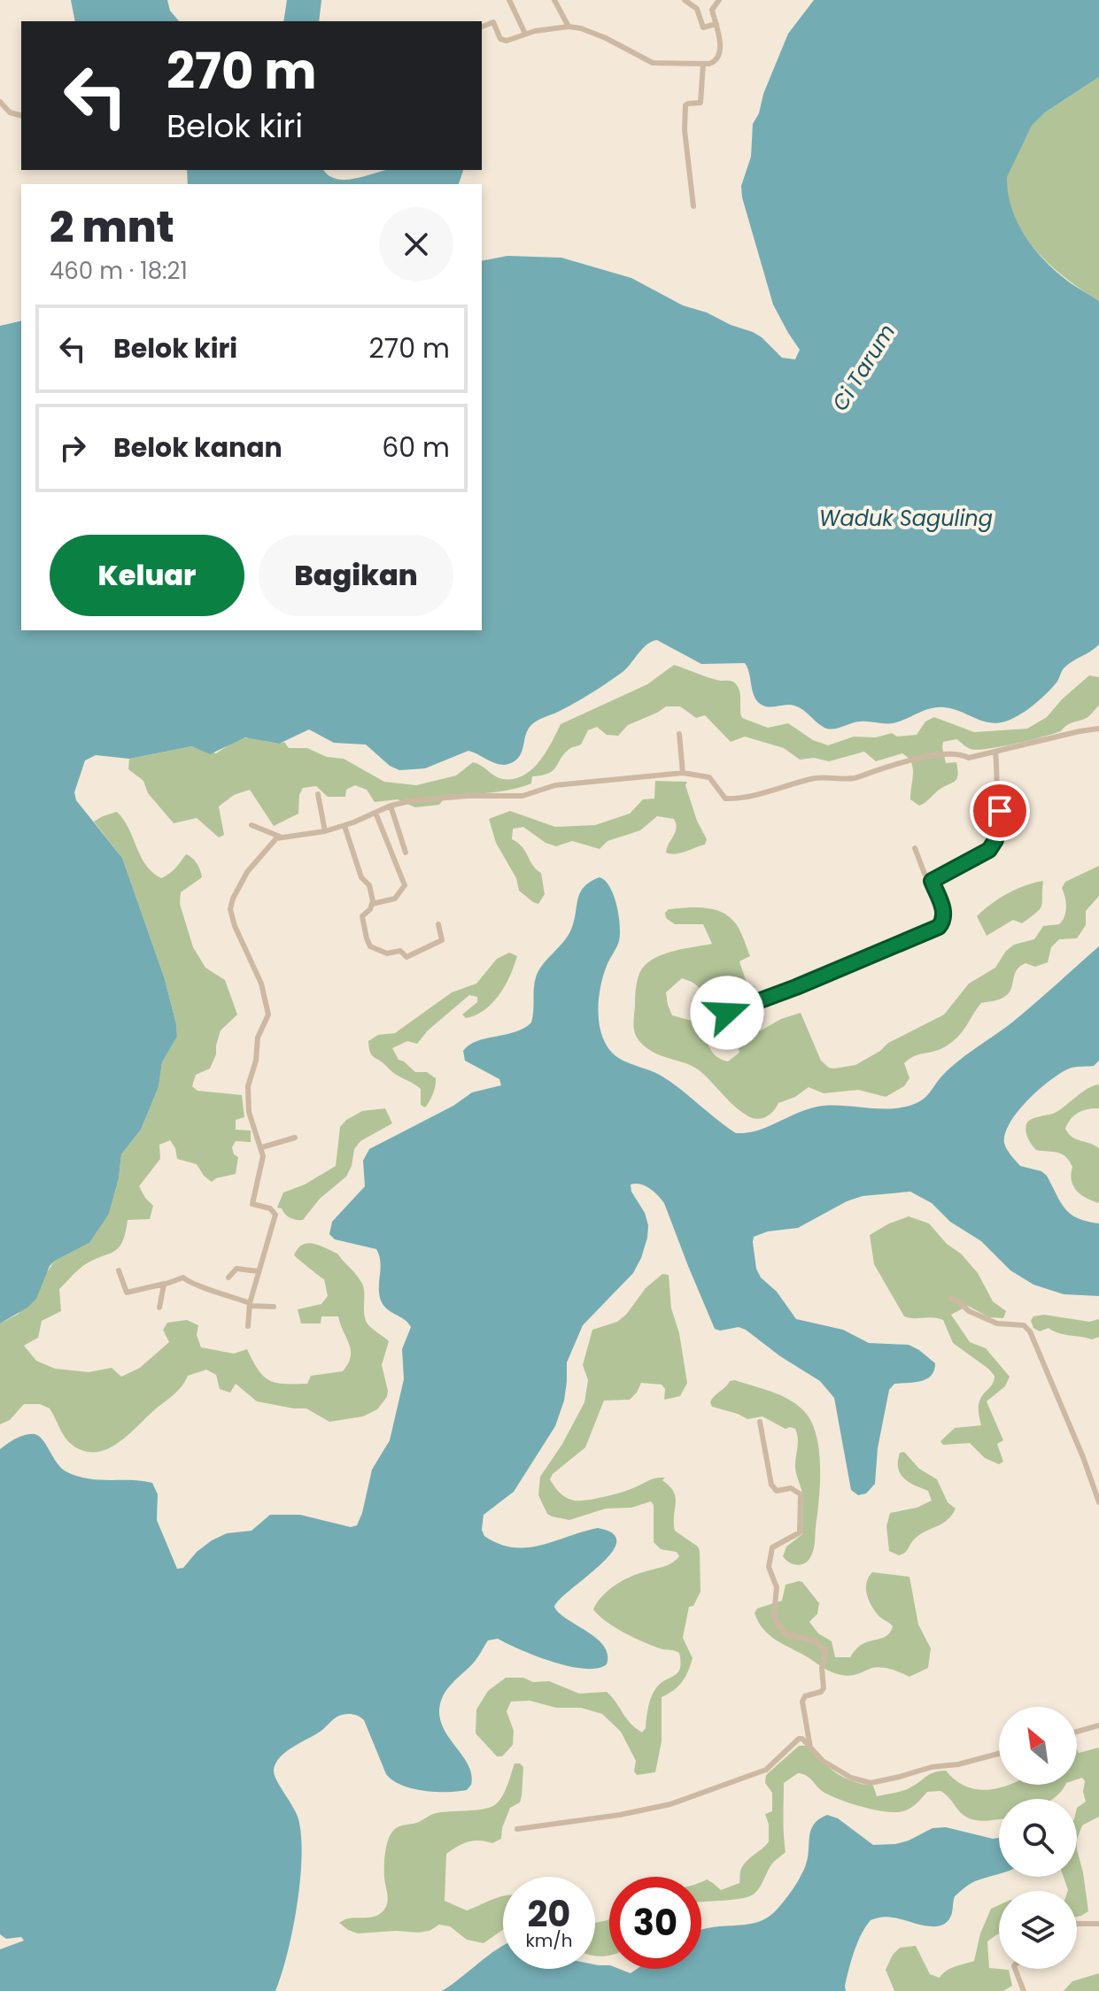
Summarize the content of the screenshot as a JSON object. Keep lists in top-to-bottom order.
{
  "water": ["Ci Tarum", "Waduk Saguling"],
  "north": "top left",
  "page": {
    "turn": ["270 m", "Belok kiri"],
    "heading": ["2 mnt", "460 m · 18:21"],
    "list": [
      {
        "name": "Belok kiri",
        "value": "270 m"
      },
      {
        "name": "Belok kanan",
        "value": "60 m"
      }
    ],
    "buttons": ["Keluar", "Bagikan"],
    "speed": "20 km/h",
    "limit": "30"
  }
}
